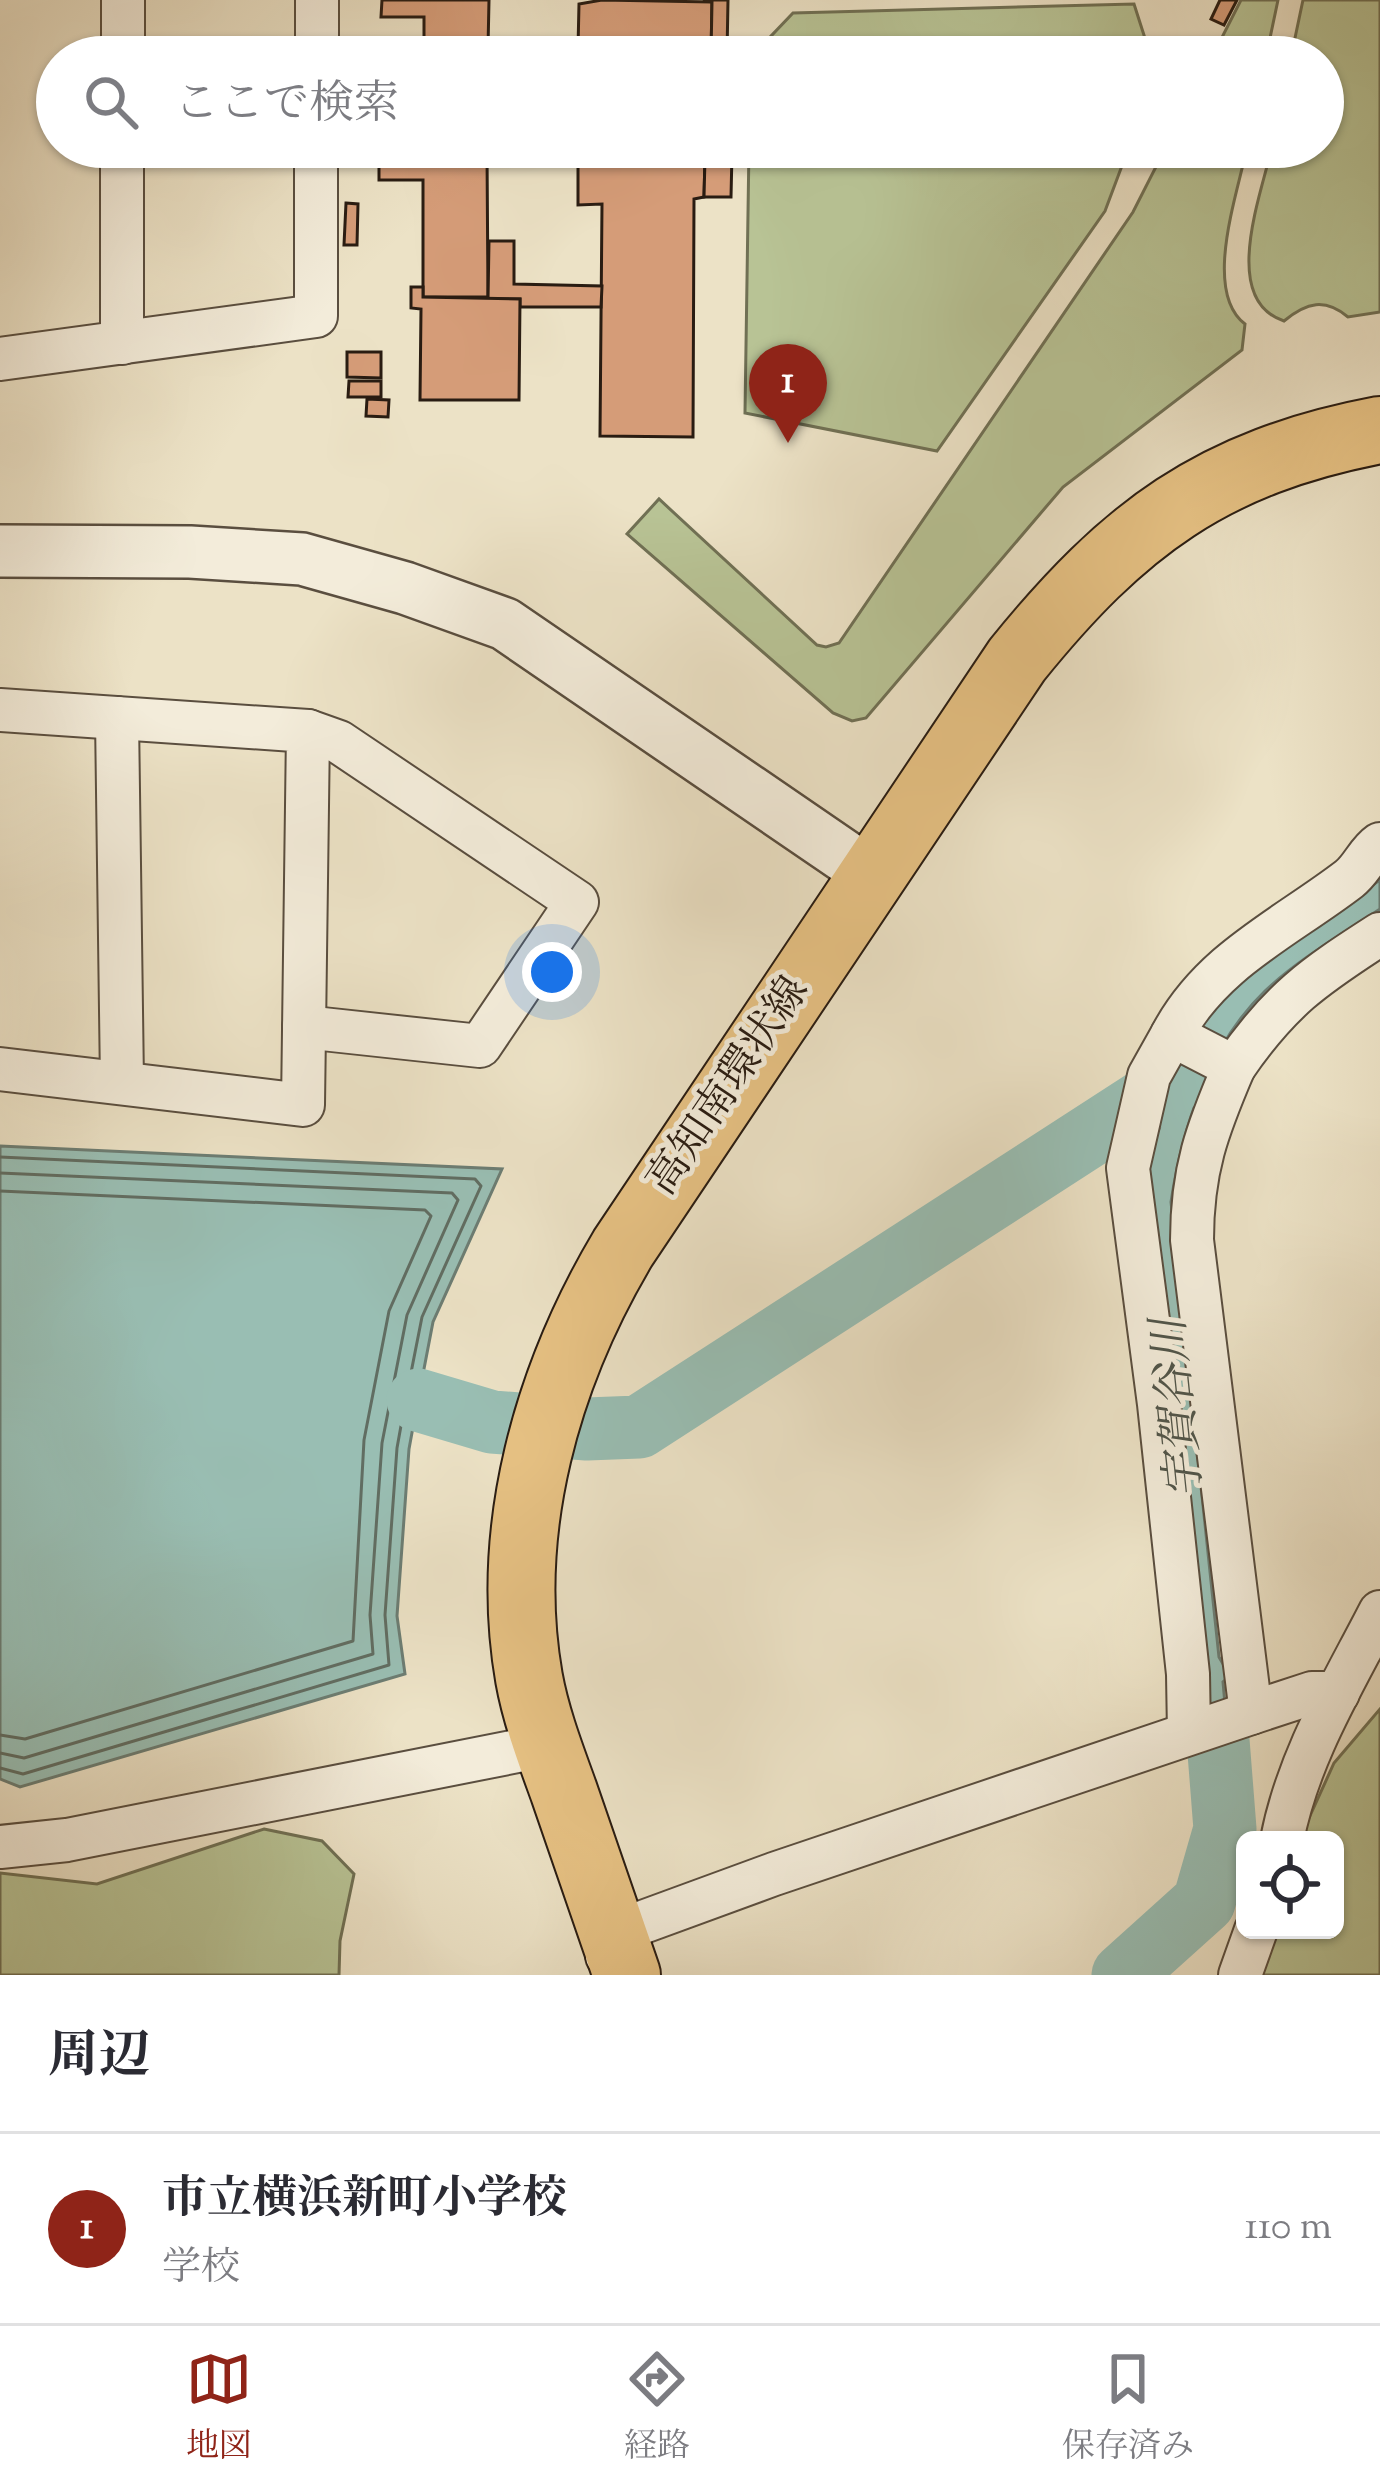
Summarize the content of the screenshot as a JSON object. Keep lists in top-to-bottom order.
{
  "streets": {
    "main road": ["高知南環状線"]
  },
  "water": ["宇賀谷川"],
  "page": {
    "search": "ここで検索",
    "pins": "1",
    "heading": "周辺",
    "list": [
      {
        "mark": "1",
        "name": "市立横浜新町小学校",
        "note": "学校",
        "value": "110 m"
      }
    ],
    "nav": ["地図", "経路", "保存済み"]
  }
}
